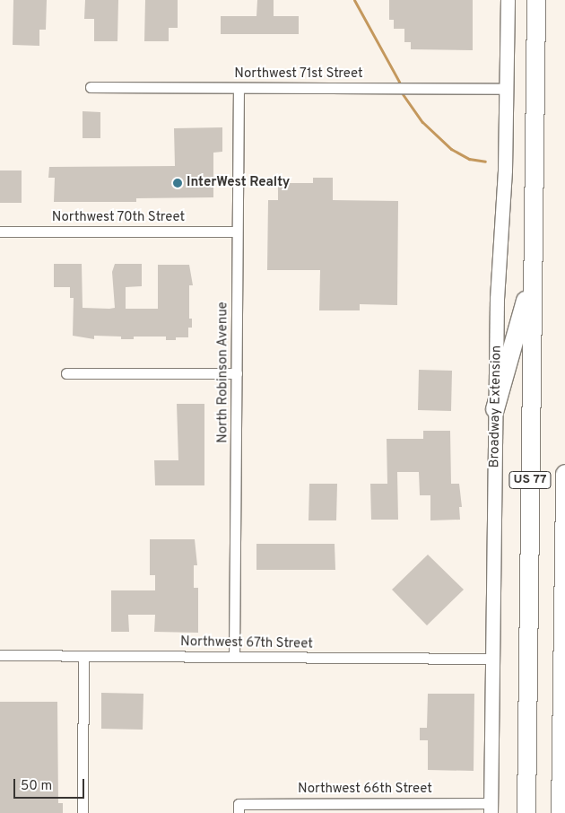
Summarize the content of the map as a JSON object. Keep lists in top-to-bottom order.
{
  "streets": {
    "highway": ["US 77"],
    "main road": ["Broadway Extension"],
    "street": [
      "Northwest 71st Street",
      "Northwest 70th Street",
      "North Robinson Avenue",
      "Northwest 67th Street",
      "Northwest 66th Street"
    ]
  },
  "crossings": [
    ["Northwest 71st Street", "North Robinson Avenue"],
    ["Northwest 71st Street", "Broadway Extension"],
    ["Northwest 70th Street", "North Robinson Avenue"],
    ["North Robinson Avenue", "Northwest 67th Street"],
    ["Broadway Extension", "Northwest 67th Street"],
    ["Broadway Extension", "Northwest 66th Street"]
  ],
  "places": ["InterWest Realty"],
  "scale_bar": "50 m"
}
